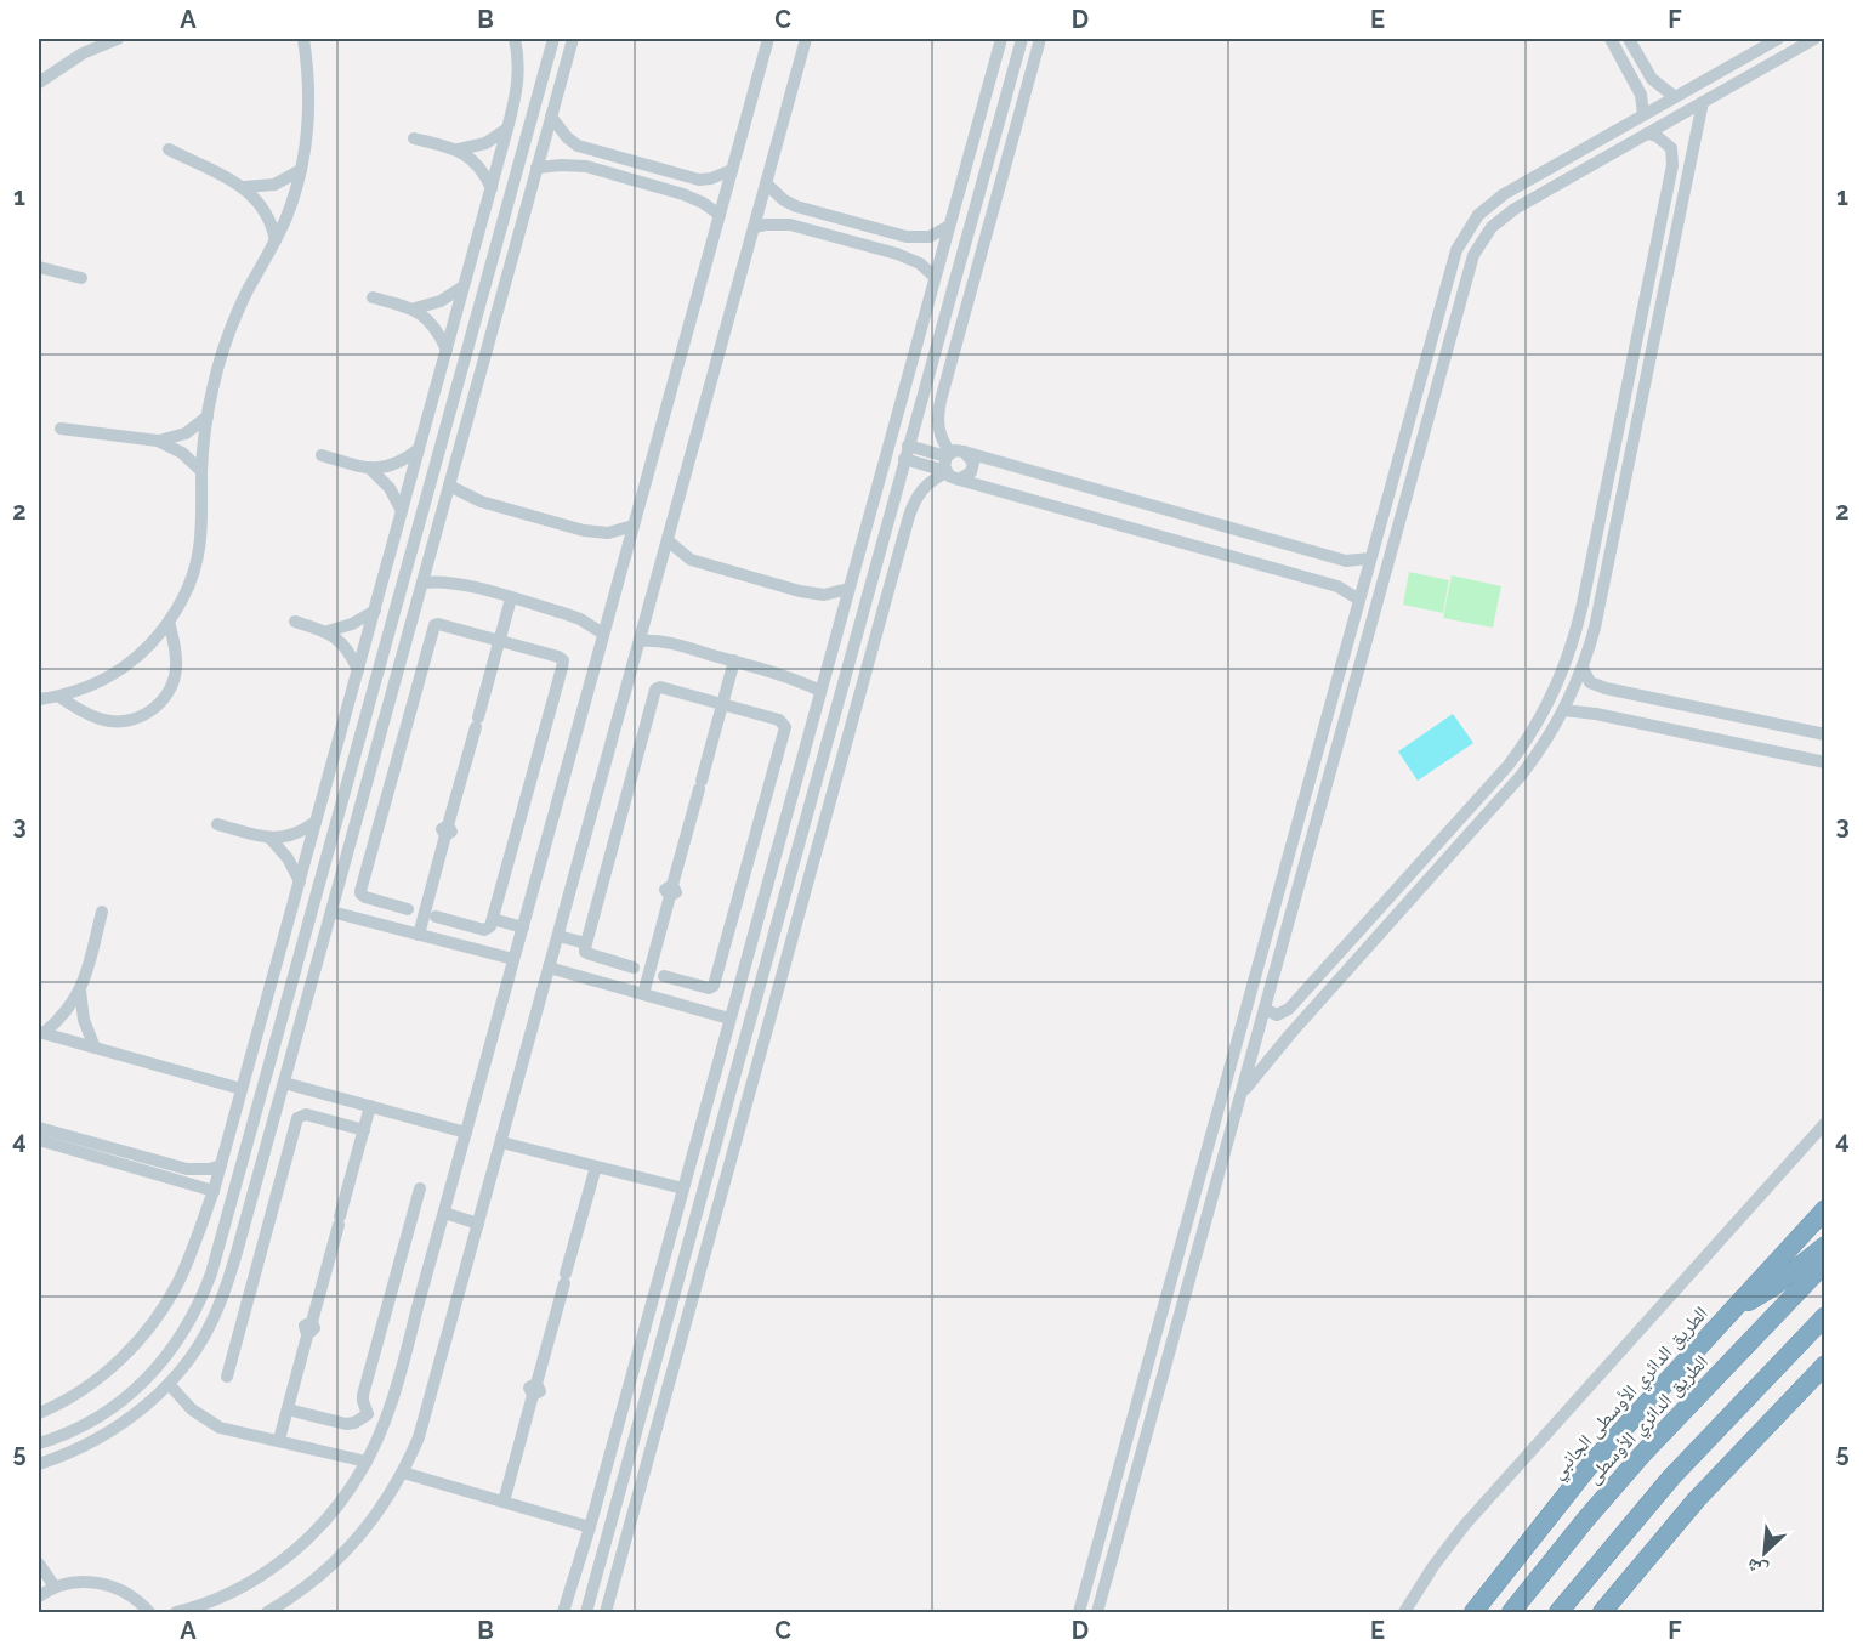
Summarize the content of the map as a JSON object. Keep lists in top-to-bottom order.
{
  "streets": {
    "highway": ["الطريق الدائري الأوسطى الجانبي", "الطريق الدائري الأوسطى"]
  },
  "north": "bottom left",
  "grid": {
    "columns": [
      "A",
      "B",
      "C",
      "D",
      "E",
      "F"
    ],
    "rows": [
      "1",
      "2",
      "3",
      "4",
      "5"
    ]
  }
}
